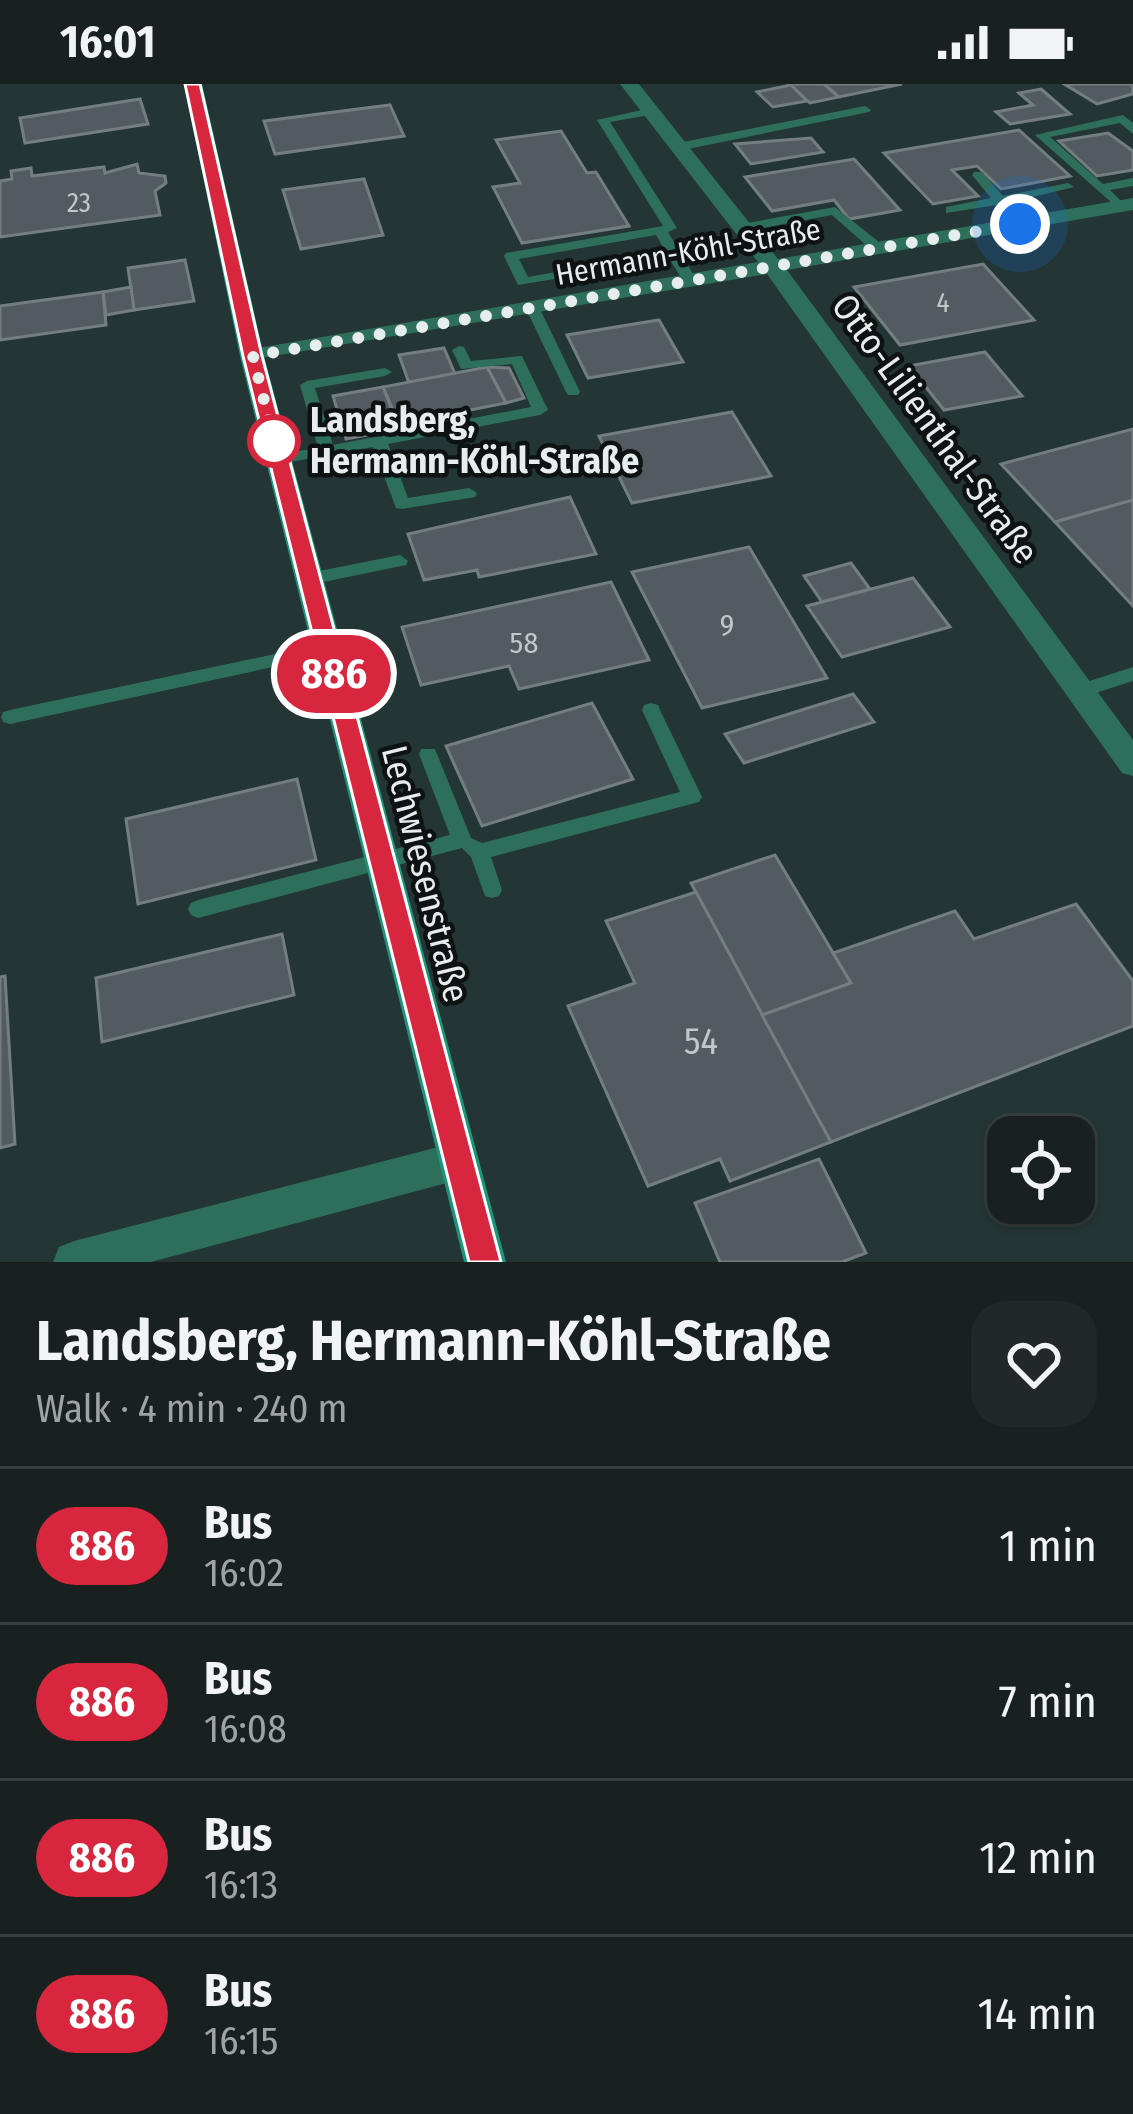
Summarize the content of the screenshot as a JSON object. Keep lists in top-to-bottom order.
{
  "streets": {
    "street": ["Hermann-Köhl-Straße", "Otto-Lilienthal-Straße", "Lechwiesenstraße"]
  },
  "crossings": [
    ["Hermann-Köhl-Straße", "Otto-Lilienthal-Straße"],
    ["Hermann-Köhl-Straße", "Lechwiesenstraße"]
  ],
  "places": ["Landsberg, Hermann-Köhl-Straße"],
  "lines": ["bus line 886"],
  "house_numbers": [
    "23",
    "4",
    "9",
    "58",
    "54"
  ],
  "page": {
    "status": "16:01",
    "on_map": "886",
    "heading": ["Landsberg, Hermann-Köhl-Straße", "Walk · 4 min · 240 m"],
    "list": [
      {
        "mark": "886",
        "name": "Bus",
        "note": "16:02",
        "value": "1 min"
      },
      {
        "mark": "886",
        "name": "Bus",
        "note": "16:08",
        "value": "7 min"
      },
      {
        "mark": "886",
        "name": "Bus",
        "note": "16:13",
        "value": "12 min"
      },
      {
        "mark": "886",
        "name": "Bus",
        "note": "16:15",
        "value": "14 min"
      }
    ]
  }
}
